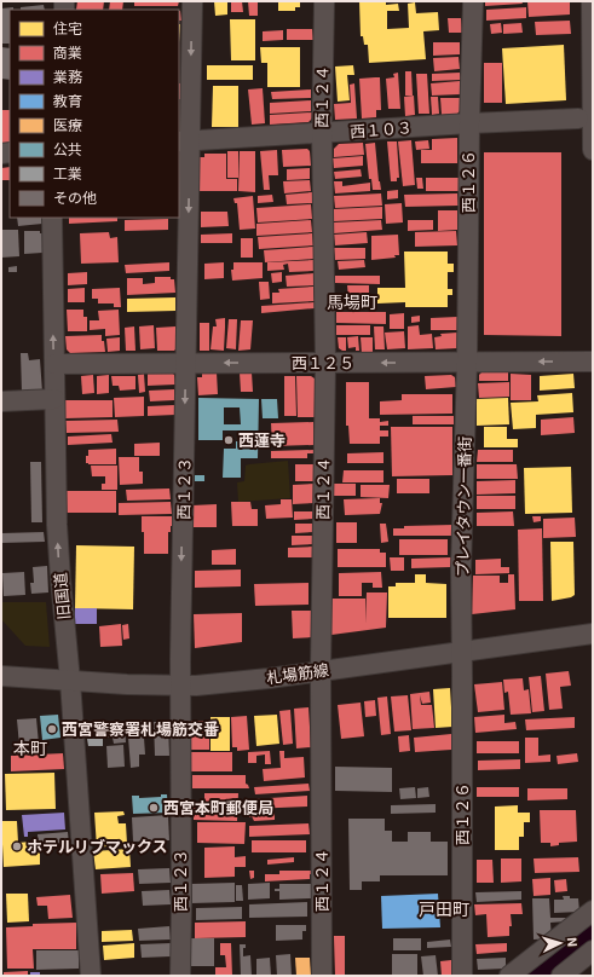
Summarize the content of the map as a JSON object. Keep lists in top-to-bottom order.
{
  "streets": {
    "street": [
      "西１２４",
      "西１０３",
      "西１２６",
      "西１２５",
      "西１２３",
      "プレイタウン一番街",
      "旧国道",
      "札場筋線"
    ]
  },
  "crossings": [
    ["西１２４", "西１０３"],
    ["西１２４", "西１２５"],
    ["西１２４", "札場筋線"],
    ["西１０３", "西１２６"],
    ["西１０３", "西１２３"],
    ["西１２６", "西１２５"],
    ["西１２６", "プレイタウン一番街"],
    ["西１２６", "札場筋線"],
    ["西１２５", "西１２３"],
    ["西１２５", "プレイタウン一番街"],
    ["西１２５", "旧国道"],
    ["西１２３", "札場筋線"],
    ["プレイタウン一番街", "札場筋線"],
    ["旧国道", "札場筋線"]
  ],
  "one_way": ["西１２５", "西１２３", "旧国道"],
  "districts": ["馬場町", "本町", "戸田町"],
  "places": [
    "西蓮寺",
    "西宮警察署札場筋交番",
    "西宮本町郵便局",
    "ホテルリブマックス"
  ],
  "legend": [
    "住宅",
    "商業",
    "業務",
    "教育",
    "医療",
    "公共",
    "工業",
    "その他"
  ],
  "north": "right"
}
